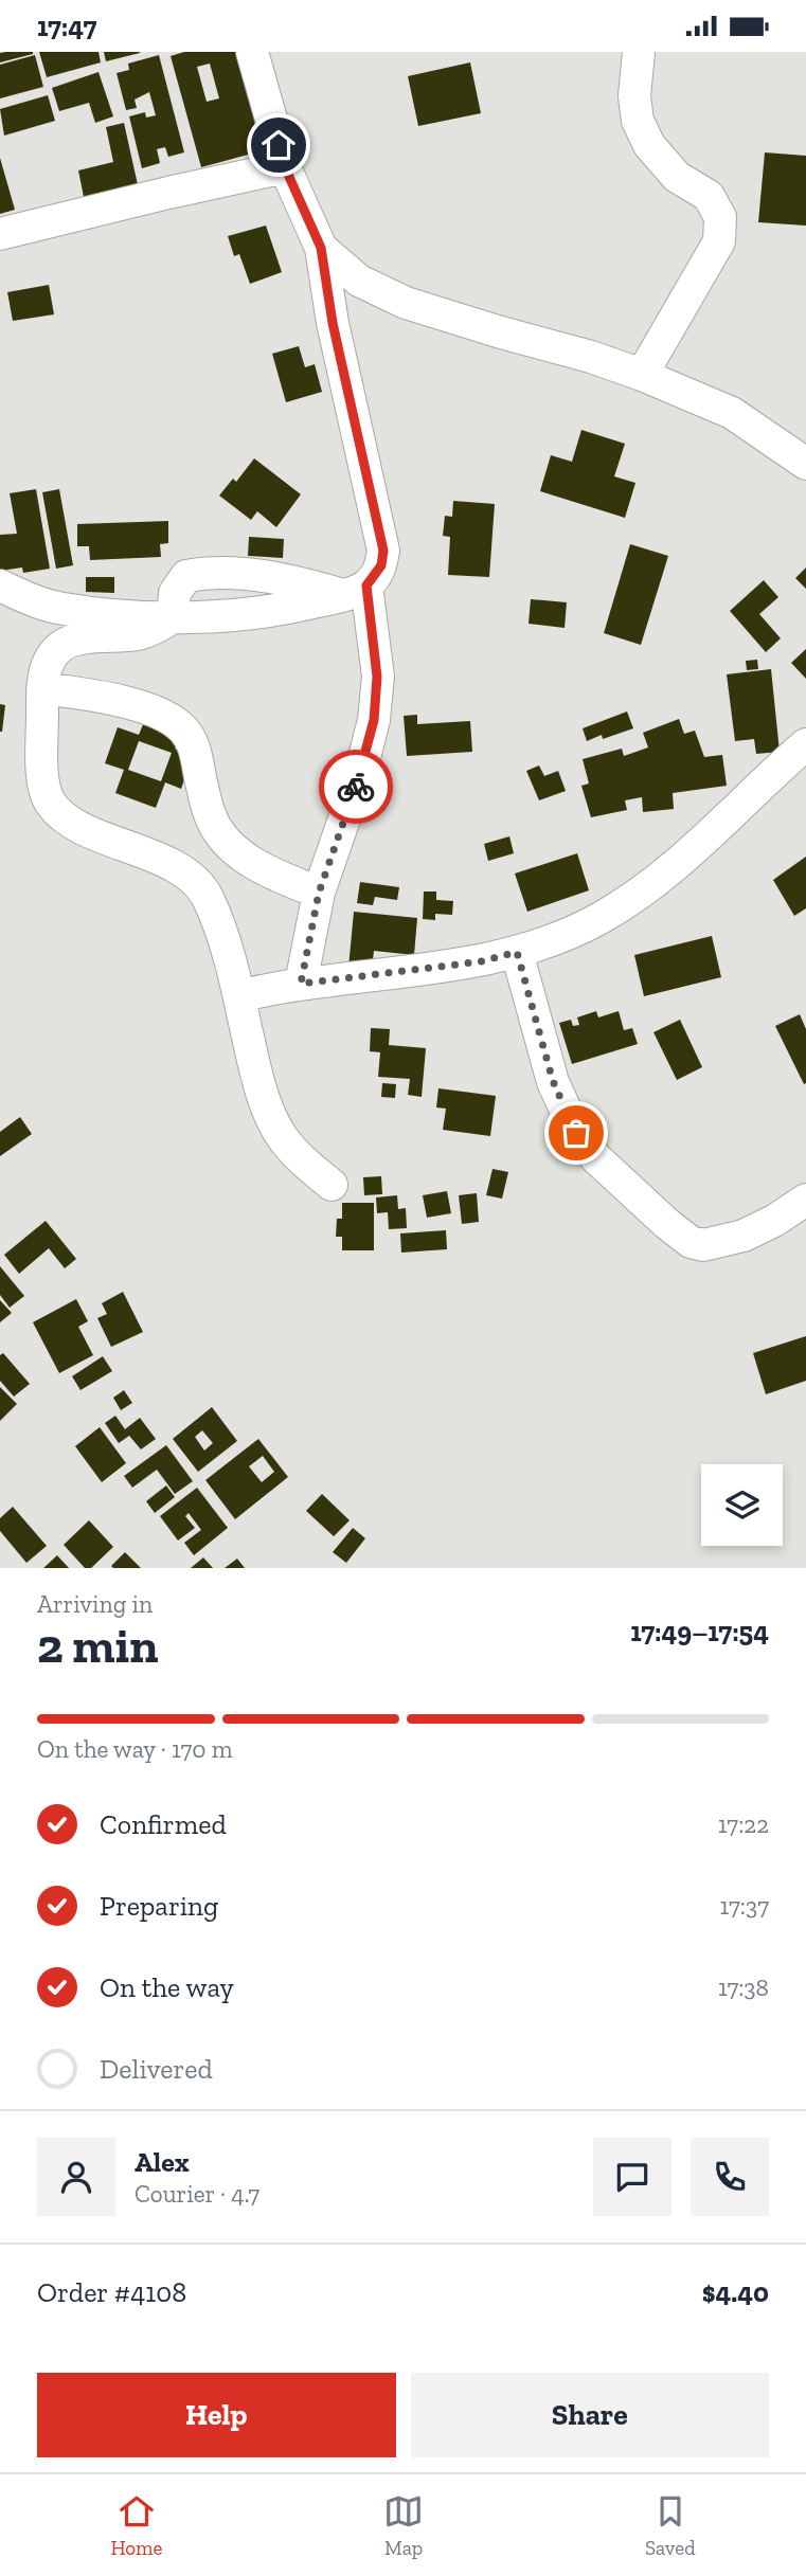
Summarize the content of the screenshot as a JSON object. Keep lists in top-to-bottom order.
{
  "page": {
    "status": "17:47",
    "heading": ["2 min", "Arriving in", "17:49–17:54"],
    "panel": [
      "Alex",
      "Courier · 4.7",
      "Order #4108",
      "$4.40"
    ],
    "bar": "On the way · 170 m",
    "list": [
      ["Confirmed", "17:22"],
      ["Preparing", "17:37"],
      ["On the way", "17:38"],
      "Delivered"
    ],
    "buttons": ["Help", "Share"],
    "tabs": ["Home", "Map", "Saved"]
  }
}
